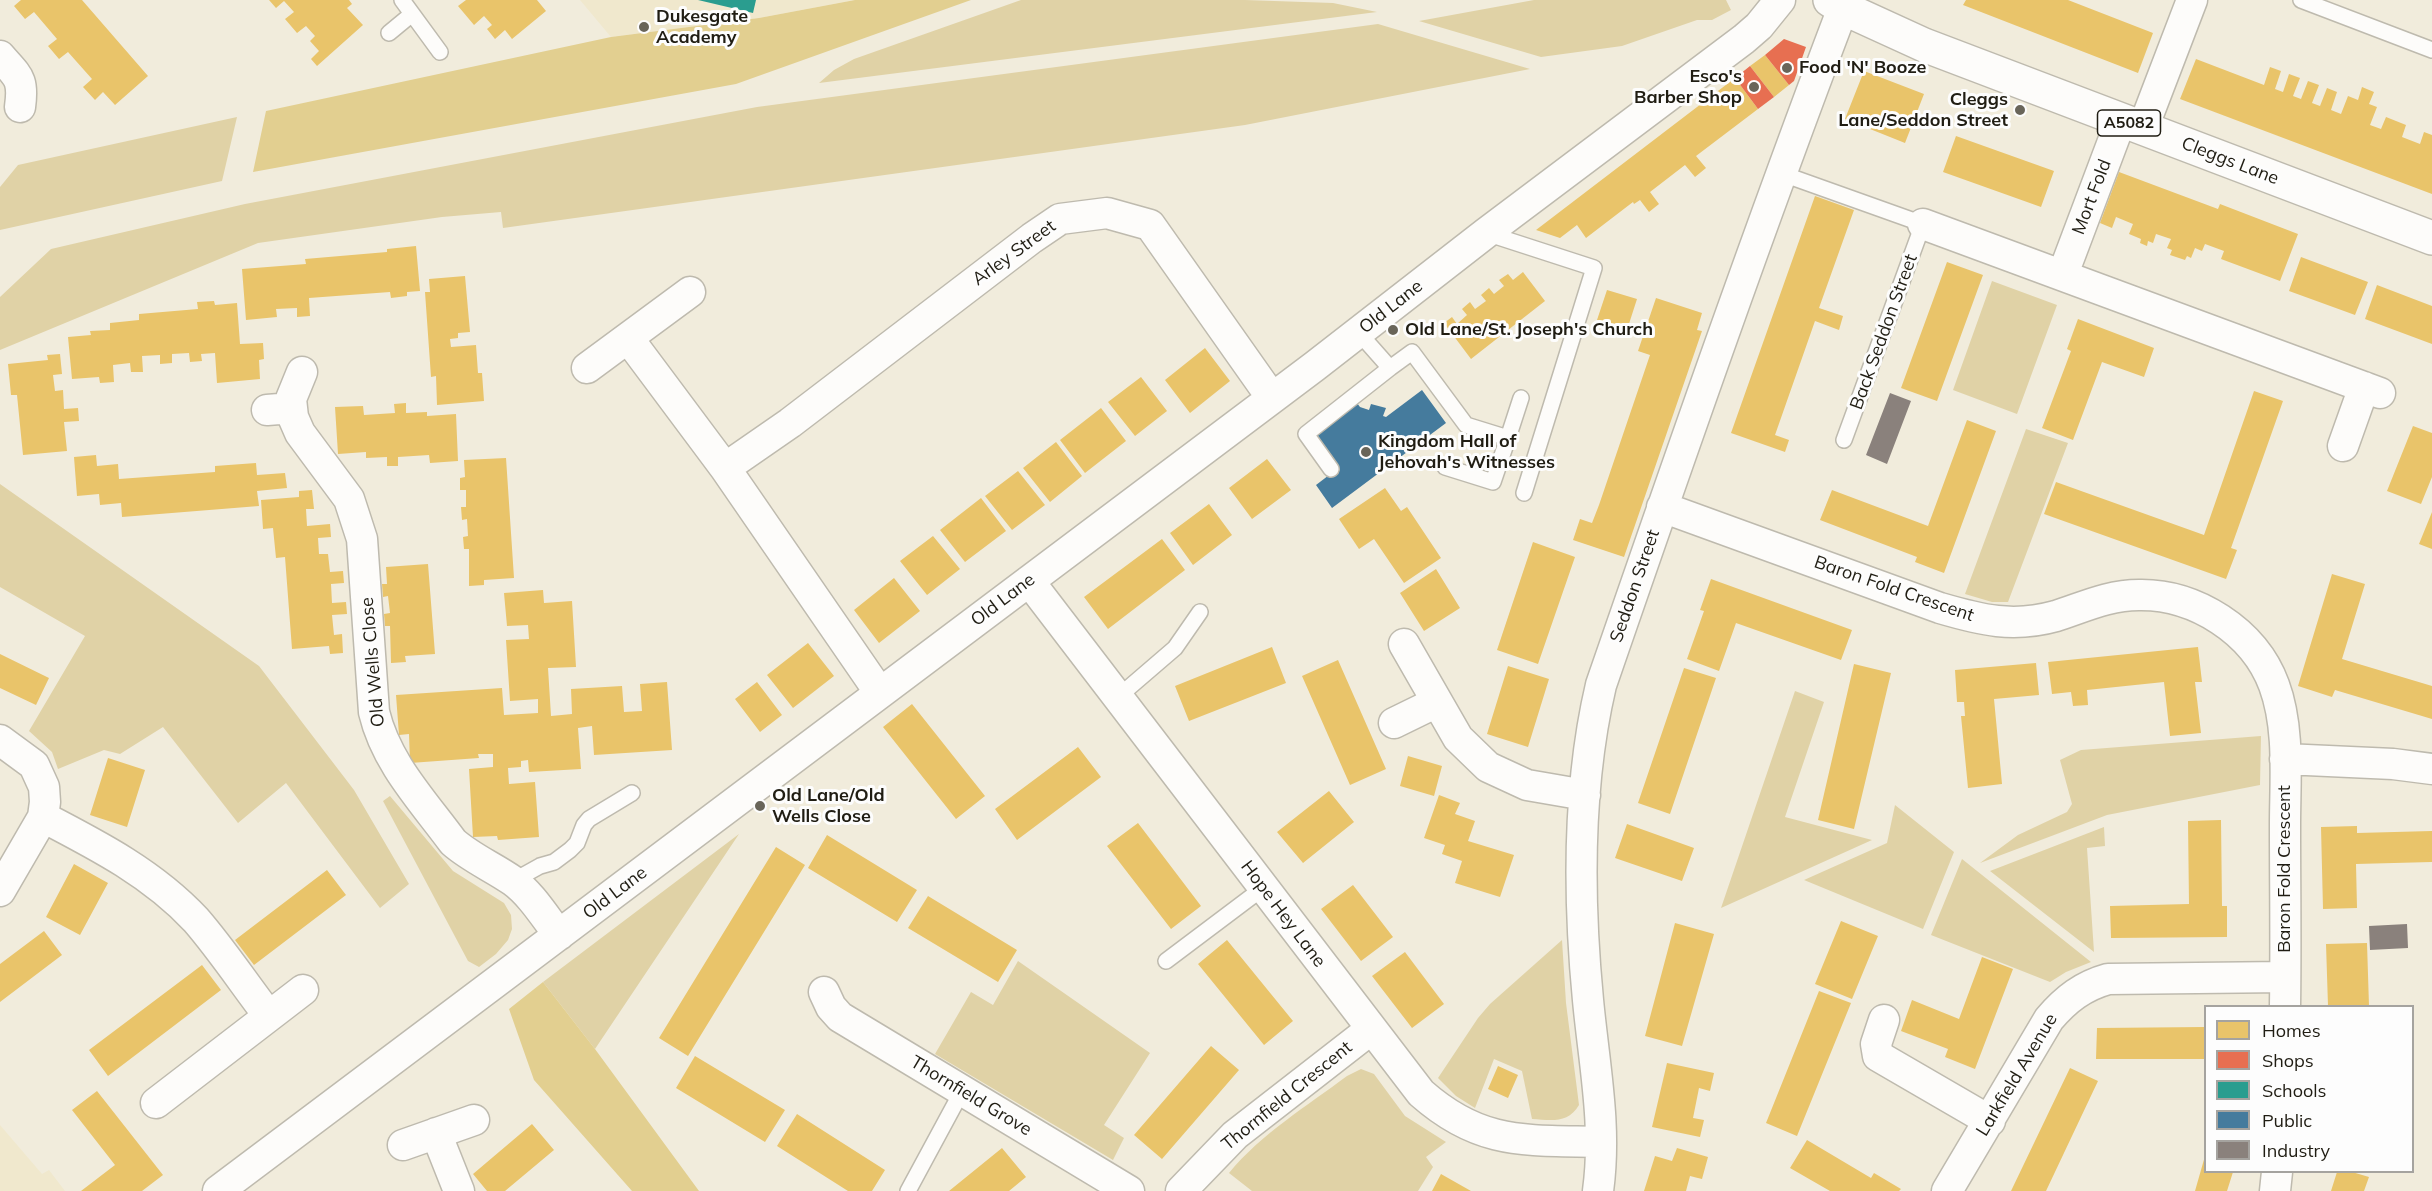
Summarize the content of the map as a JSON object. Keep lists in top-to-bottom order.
{
  "streets": {
    "main road": ["A5082", "Cleggs Lane"],
    "street": [
      "Mort Fold",
      "Arley Street",
      "Old Lane",
      "Seddon Street",
      "Baron Fold Crescent",
      "Old Wells Close",
      "Hope Hey Lane",
      "Larkfield Avenue",
      "Thornfield Grove",
      "Thornfield Crescent"
    ],
    "lane": ["Back Seddon Street"]
  },
  "crossings": [
    ["Cleggs Lane", "Mort Fold"],
    ["Cleggs Lane", "Seddon Street"],
    ["Arley Street", "Old Lane"],
    ["Old Lane", "Old Wells Close"],
    ["Old Lane", "Hope Hey Lane"],
    ["Seddon Street", "Baron Fold Crescent"],
    ["Seddon Street", "Hope Hey Lane"],
    ["Baron Fold Crescent", "Larkfield Avenue"],
    ["Hope Hey Lane", "Thornfield Crescent"]
  ],
  "places": [
    "Dukesgate Academy",
    "Food 'N' Booze",
    "Esco's Barber Shop",
    "Cleggs Lane/Seddon Street",
    "Old Lane/St. Joseph's Church",
    "Kingdom Hall of Jehovah's Witnesses",
    "Old Lane/Old Wells Close"
  ],
  "legend": [
    "Homes",
    "Shops",
    "Schools",
    "Public",
    "Industry"
  ]
}
